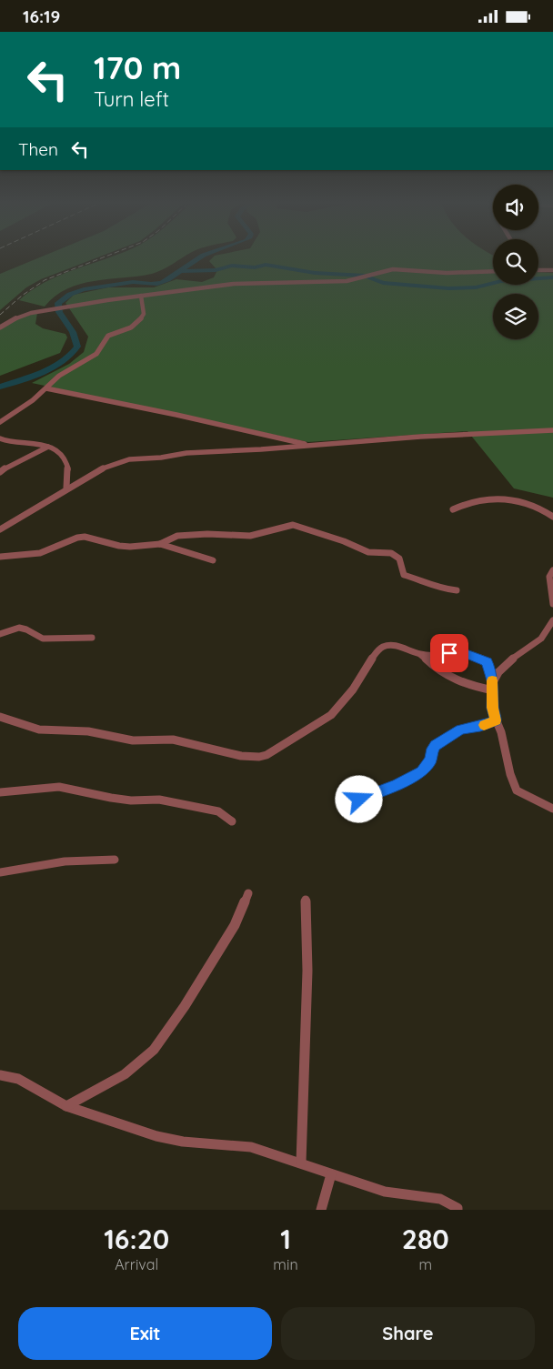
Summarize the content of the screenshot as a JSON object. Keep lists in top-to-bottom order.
{
  "page": {
    "status": "16:19",
    "turn": ["170 m", "Turn left"],
    "then": "Then",
    "eta": [
      "16:20",
      "Arrival",
      "1",
      "min",
      "280",
      "m"
    ],
    "buttons": ["Exit", "Share"]
  }
}
